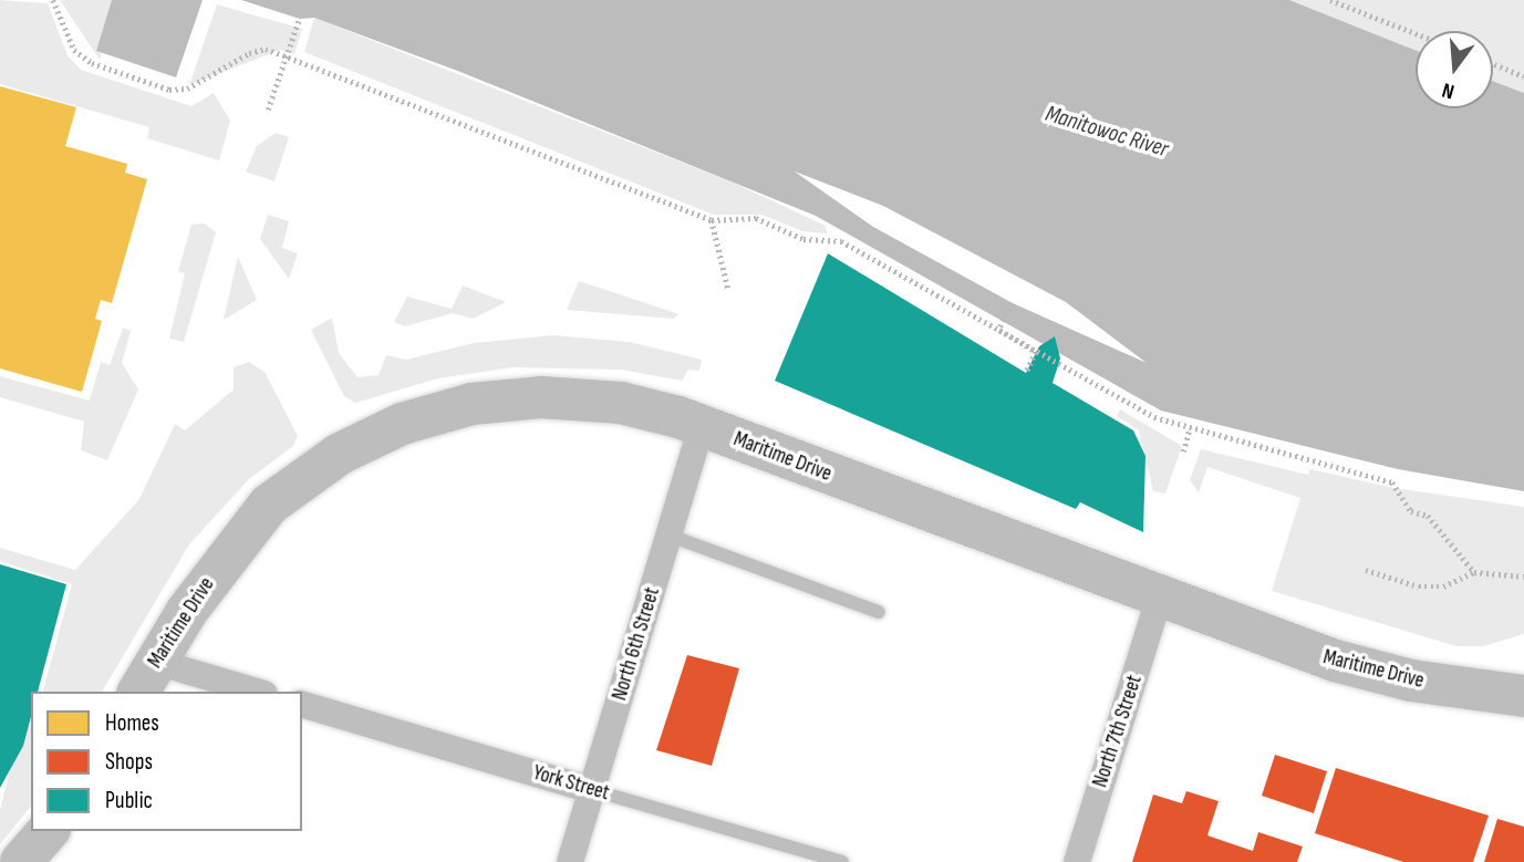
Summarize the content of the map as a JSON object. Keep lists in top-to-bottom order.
{
  "streets": {
    "main road": ["Maritime Drive"],
    "street": ["North 6th Street", "North 7th Street", "York Street"]
  },
  "crossings": [
    ["Maritime Drive", "North 6th Street"],
    ["Maritime Drive", "North 7th Street"],
    ["North 6th Street", "York Street"]
  ],
  "water": ["Manitowoc River"],
  "legend": ["Homes", "Shops", "Public"],
  "north": "bottom"
}
